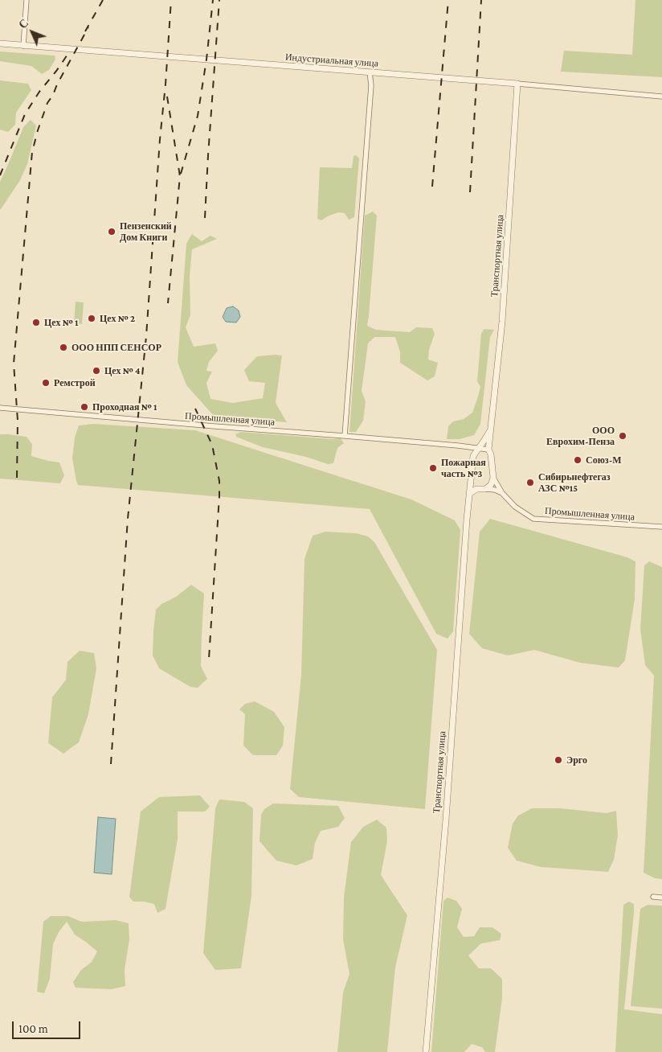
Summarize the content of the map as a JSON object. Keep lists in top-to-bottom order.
{
  "streets": {
    "street": ["Индустриальная улица", "Транспортная улица", "Промышленная улица"]
  },
  "crossings": [
    ["Индустриальная улица", "Транспортная улица"],
    ["Транспортная улица", "Промышленная улица"]
  ],
  "places": [
    "Пензенский Дом Книги",
    "Цех № 2",
    "Цех № 1",
    "ООО НПП СЕНСОР",
    "Цех № 4",
    "Ремстрой",
    "Проходная № 1",
    "ООО Еврохим-Пенза",
    "Союз-М",
    "Пожарная часть №3",
    "Сибирьнефтегаз АЗС №15",
    "Эрго"
  ],
  "scale_bar": "100 m",
  "north": "top left"
}
